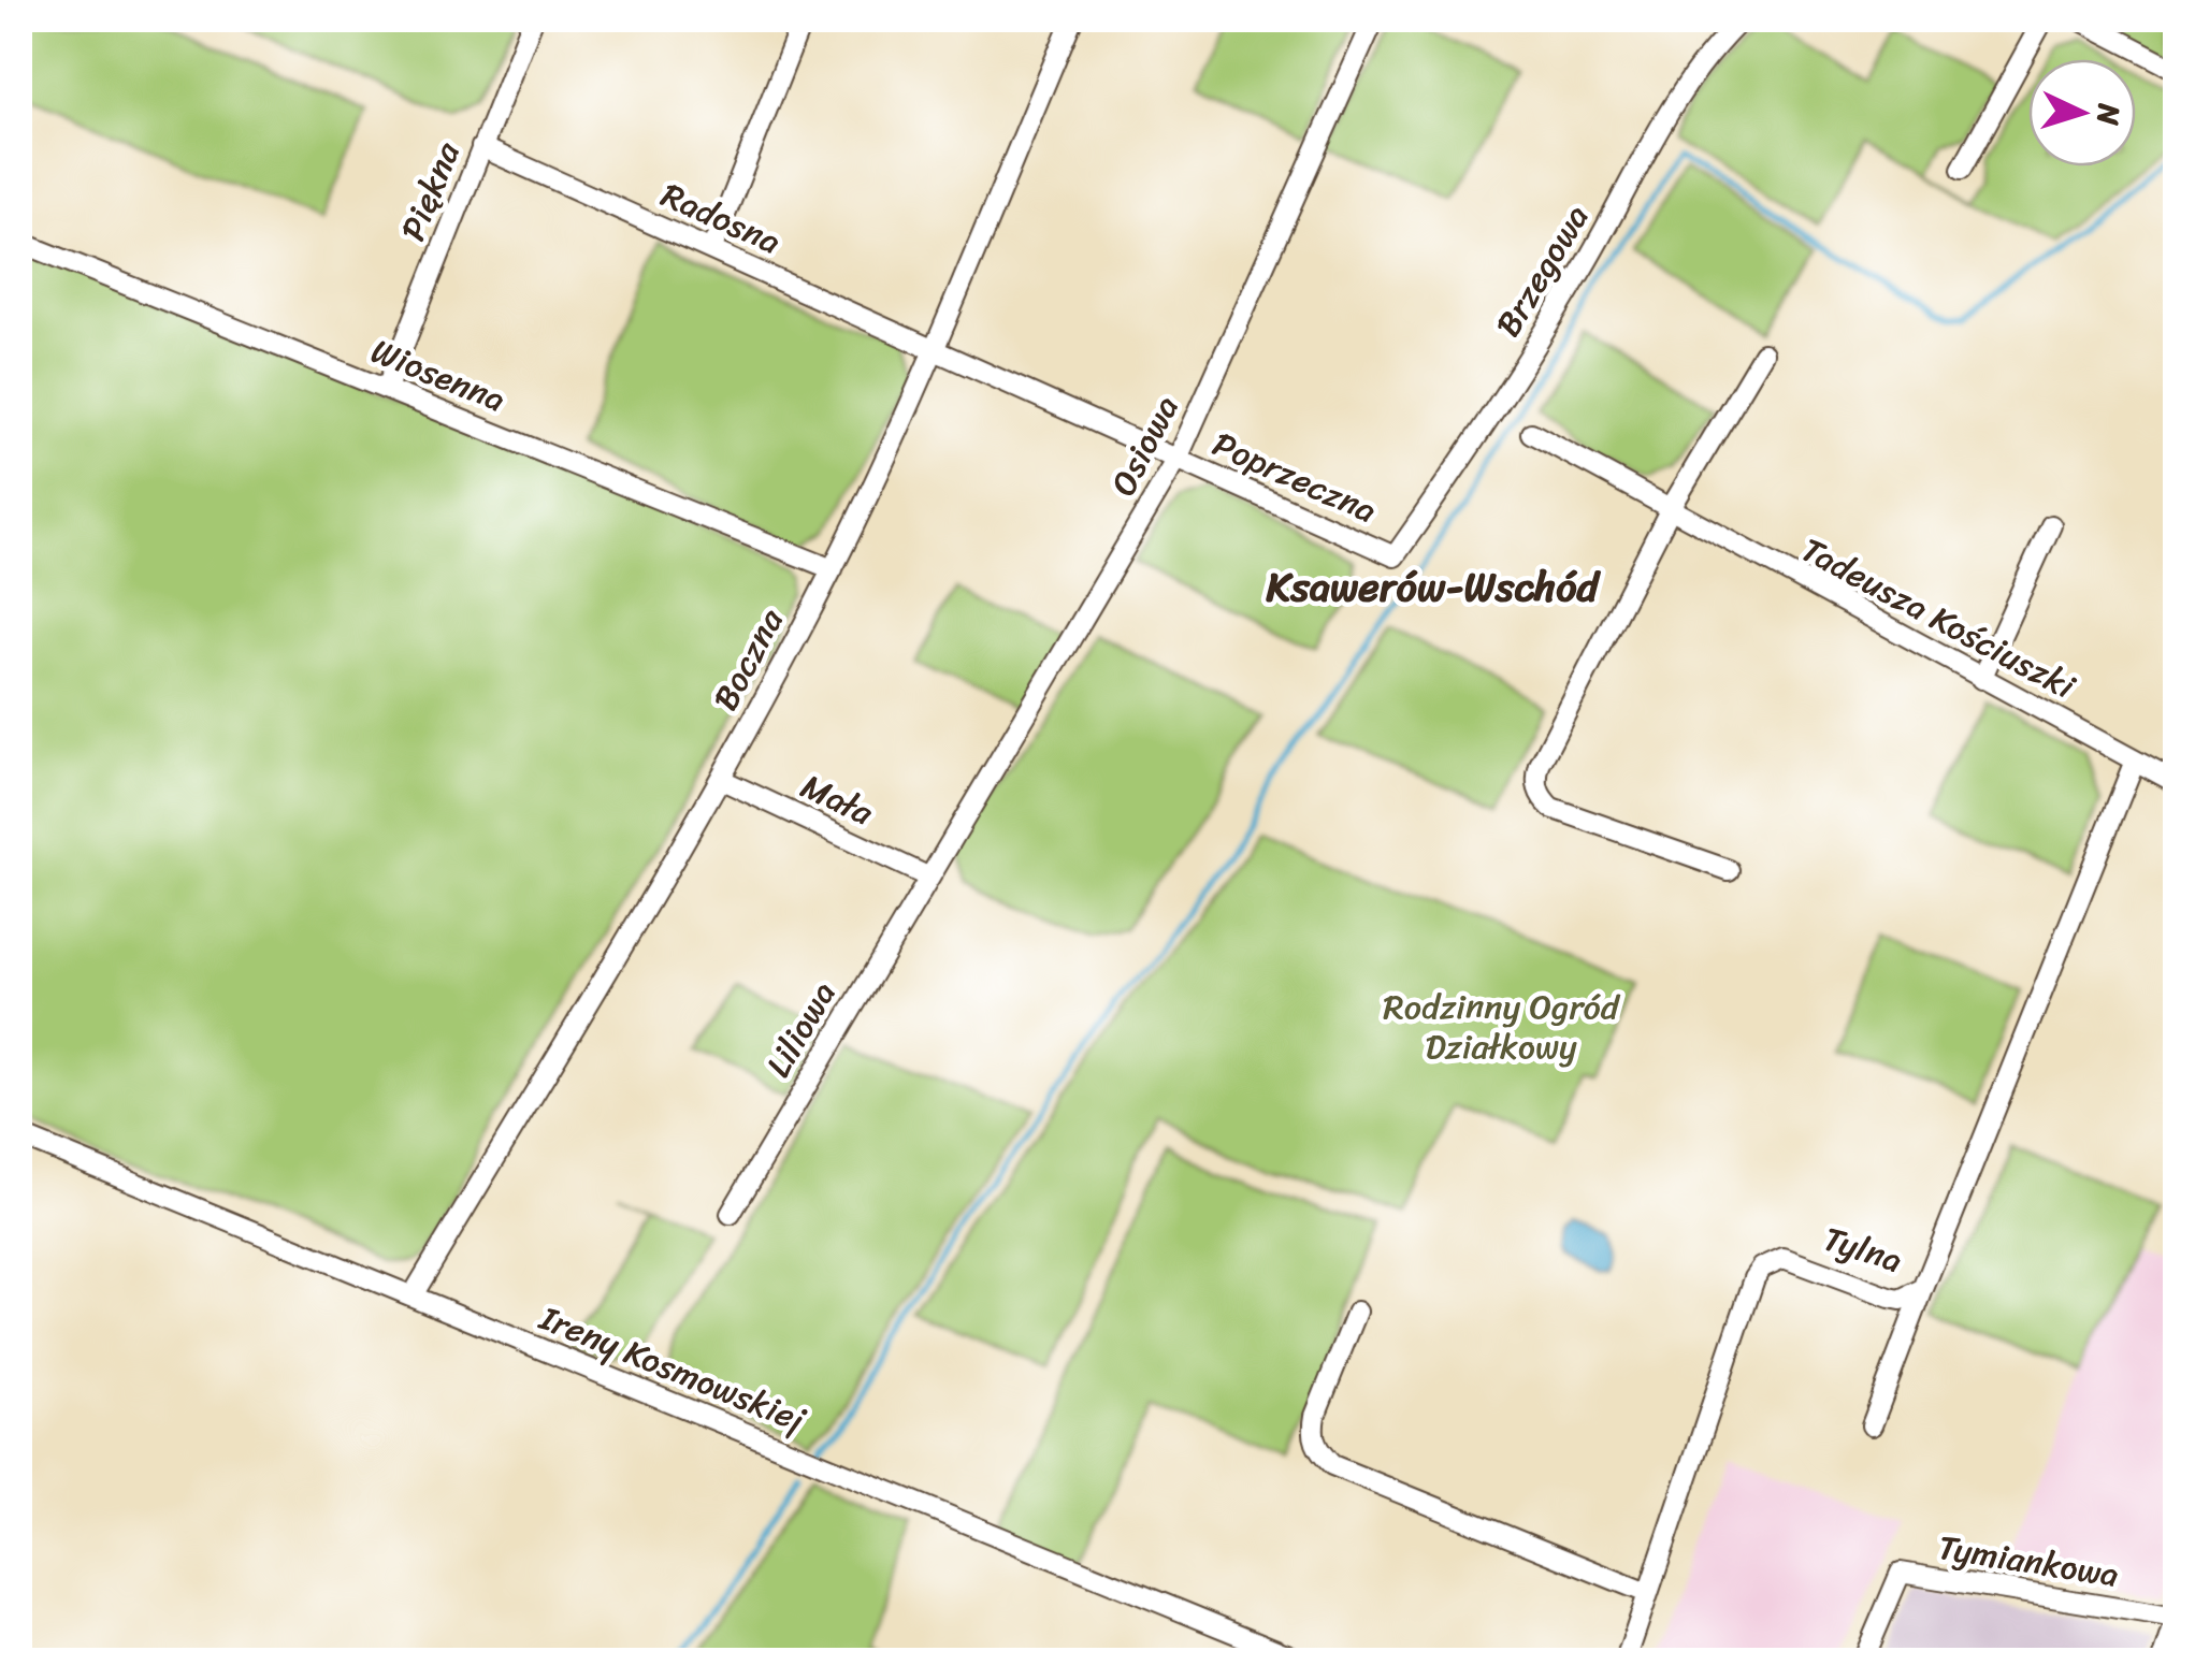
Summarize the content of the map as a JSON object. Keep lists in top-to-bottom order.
{
  "streets": {
    "street": [
      "Piękna",
      "Radosna",
      "Brzegowa",
      "Wiosenna",
      "Osiowa",
      "Poprzeczna",
      "Tadeusza Kościuszki",
      "Boczna",
      "Mała",
      "Liliowa",
      "Tylna",
      "Ireny Kosmowskiej",
      "Tymiankowa"
    ]
  },
  "crossings": [
    ["Piękna", "Radosna"],
    ["Piękna", "Wiosenna"],
    ["Radosna", "Poprzeczna"],
    ["Radosna", "Boczna"],
    ["Brzegowa", "Poprzeczna"],
    ["Wiosenna", "Boczna"],
    ["Osiowa", "Poprzeczna"],
    ["Osiowa", "Mała"],
    ["Osiowa", "Liliowa"],
    ["Poprzeczna", "Boczna"],
    ["Tadeusza Kościuszki", "Tylna"],
    ["Boczna", "Mała"],
    ["Boczna", "Ireny Kosmowskiej"],
    ["Mała", "Liliowa"]
  ],
  "districts": ["Ksawerów-Wschód"],
  "parks": ["Rodzinny Ogród Działkowy"],
  "north": "right"
}
